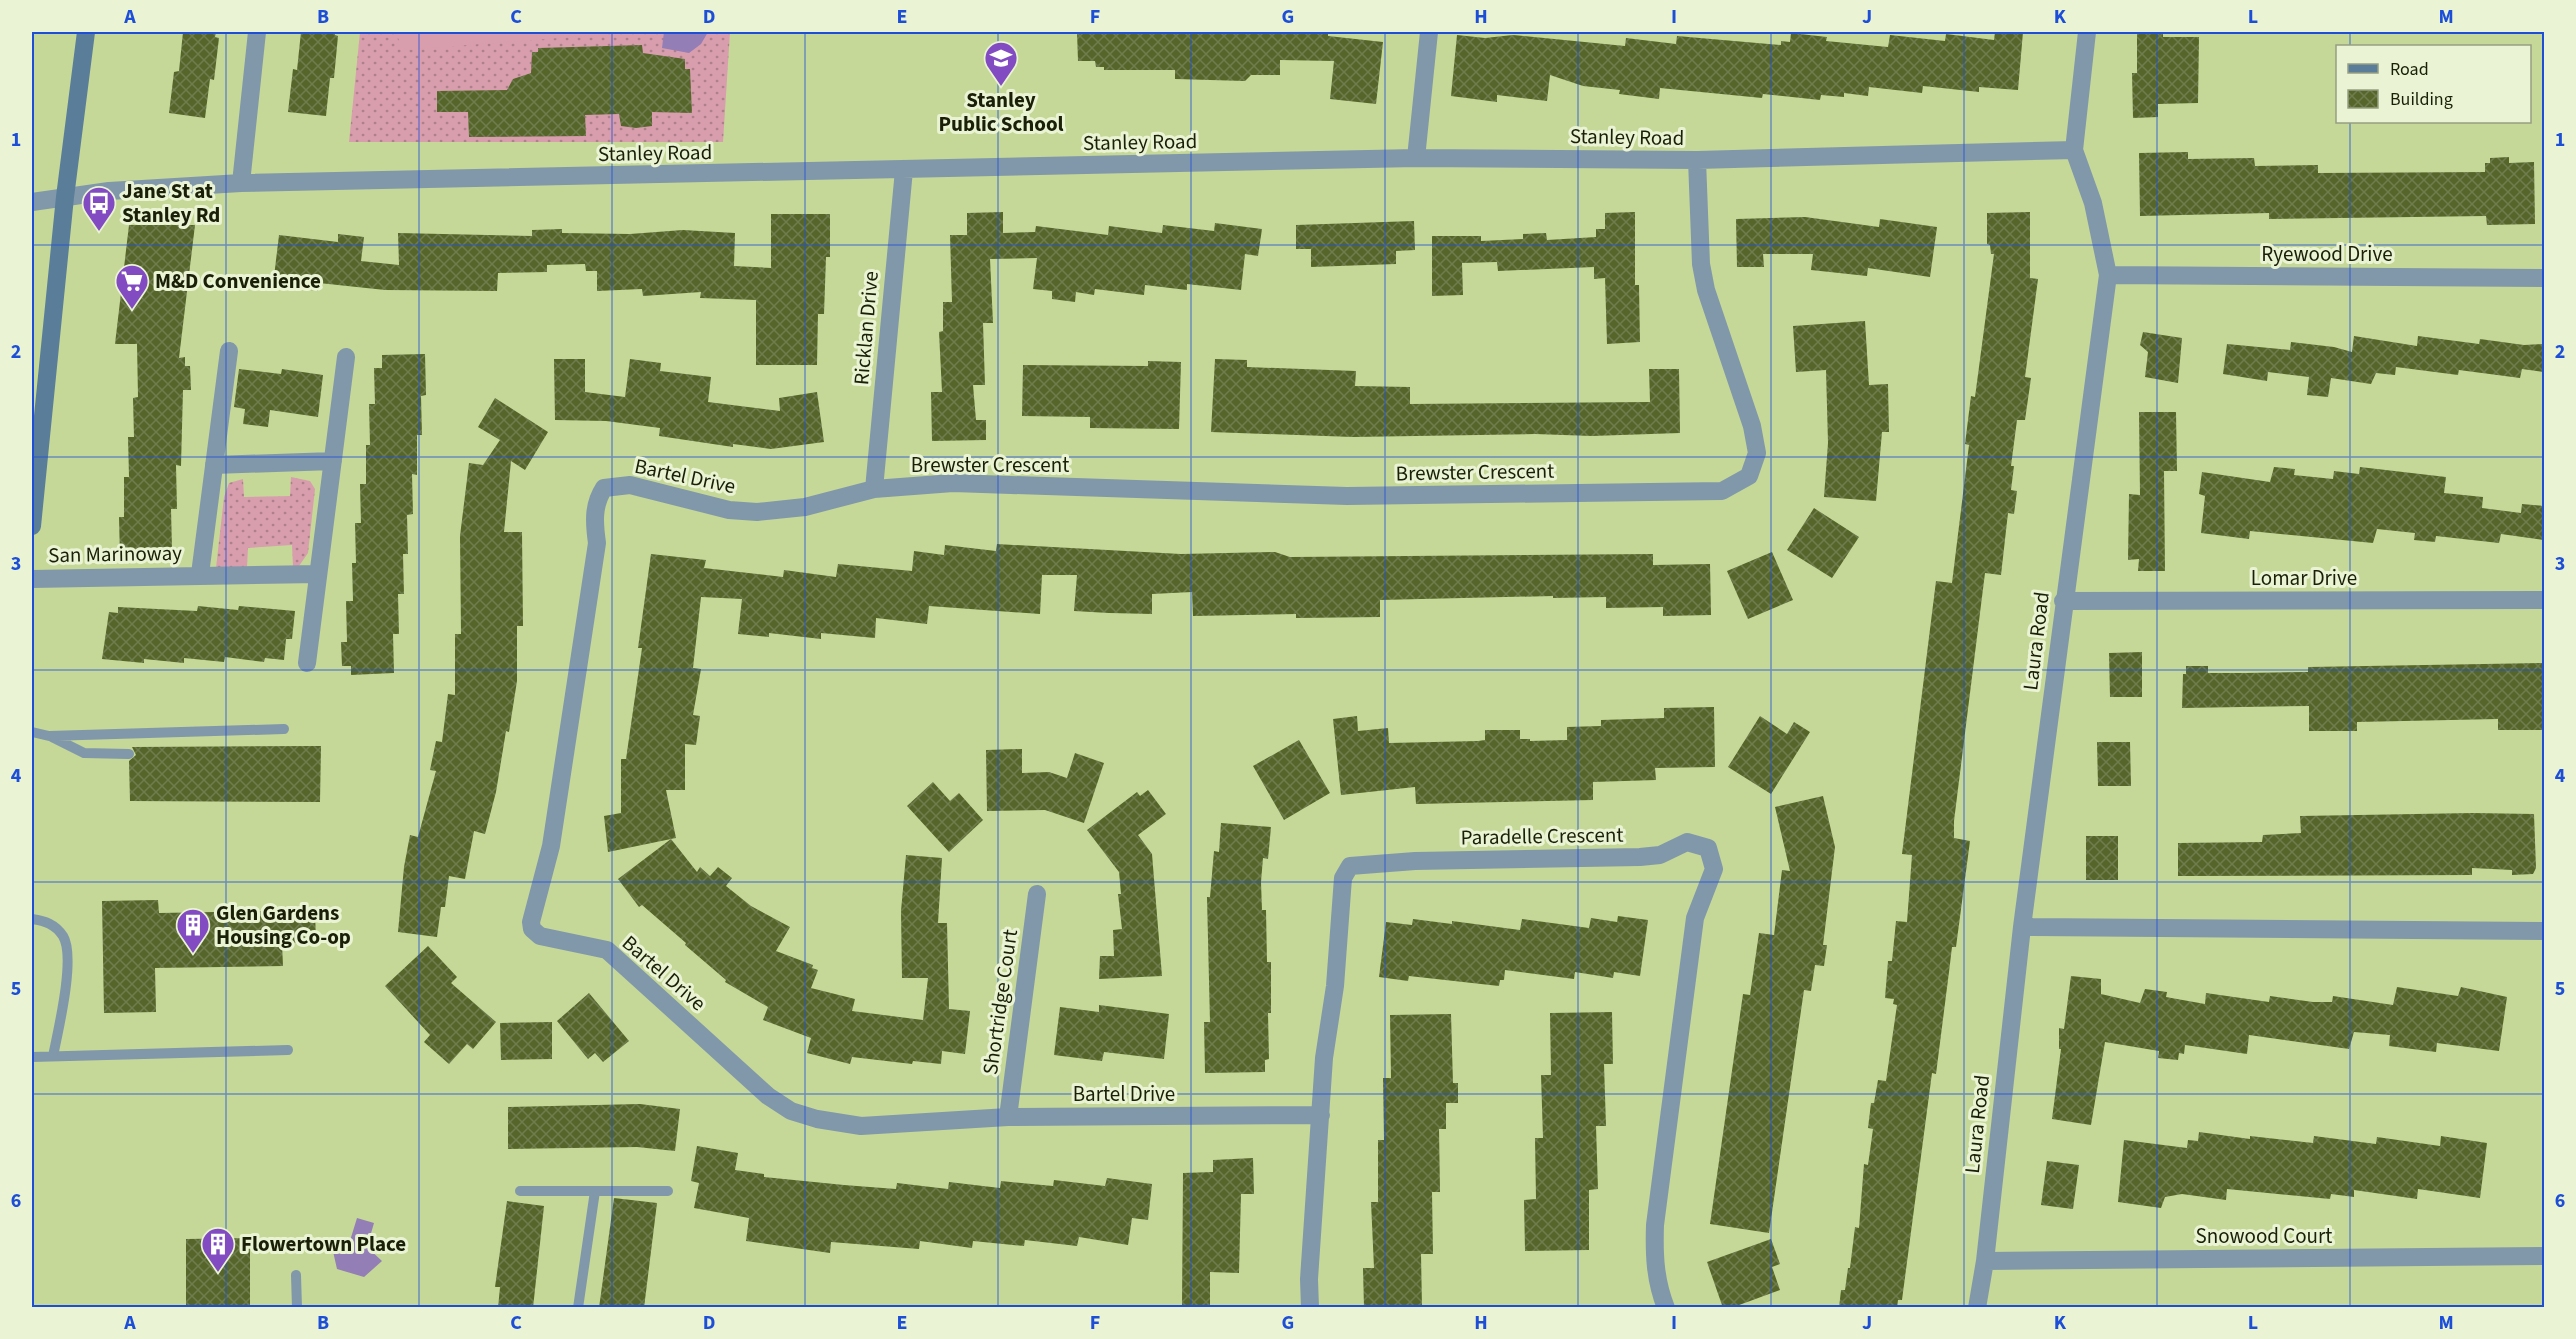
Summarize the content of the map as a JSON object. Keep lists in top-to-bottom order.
{
  "streets": {
    "street": [
      "Stanley Road",
      "Ryewood Drive",
      "Ricklan Drive",
      "Brewster Crescent",
      "Bartel Drive",
      "San Marinoway",
      "Lomar Drive",
      "Laura Road",
      "Paradelle Crescent",
      "Shortridge Court",
      "Snowood Court"
    ]
  },
  "crossings": [
    ["Stanley Road", "Ricklan Drive"],
    ["Stanley Road", "Brewster Crescent"],
    ["Stanley Road", "Laura Road"],
    ["Ryewood Drive", "Laura Road"],
    ["Ricklan Drive", "Brewster Crescent"],
    ["Ricklan Drive", "Bartel Drive"],
    ["Brewster Crescent", "Bartel Drive"],
    ["Bartel Drive", "Paradelle Crescent"],
    ["Bartel Drive", "Shortridge Court"],
    ["Lomar Drive", "Laura Road"],
    ["Laura Road", "Snowood Court"]
  ],
  "places": {
    "school or university": ["Stanley Public School"],
    "bus stop": ["Jane St at Stanley Rd"],
    "supermarket": ["M&D Convenience"],
    "building": ["Glen Gardens Housing Co-op", "Flowertown Place"]
  },
  "legend": ["Road", "Building"],
  "grid": {
    "columns": [
      "A",
      "B",
      "C",
      "D",
      "E",
      "F",
      "G",
      "H",
      "I",
      "J",
      "K",
      "L",
      "M"
    ],
    "rows": [
      "1",
      "2",
      "3",
      "4",
      "5",
      "6"
    ]
  }
}
